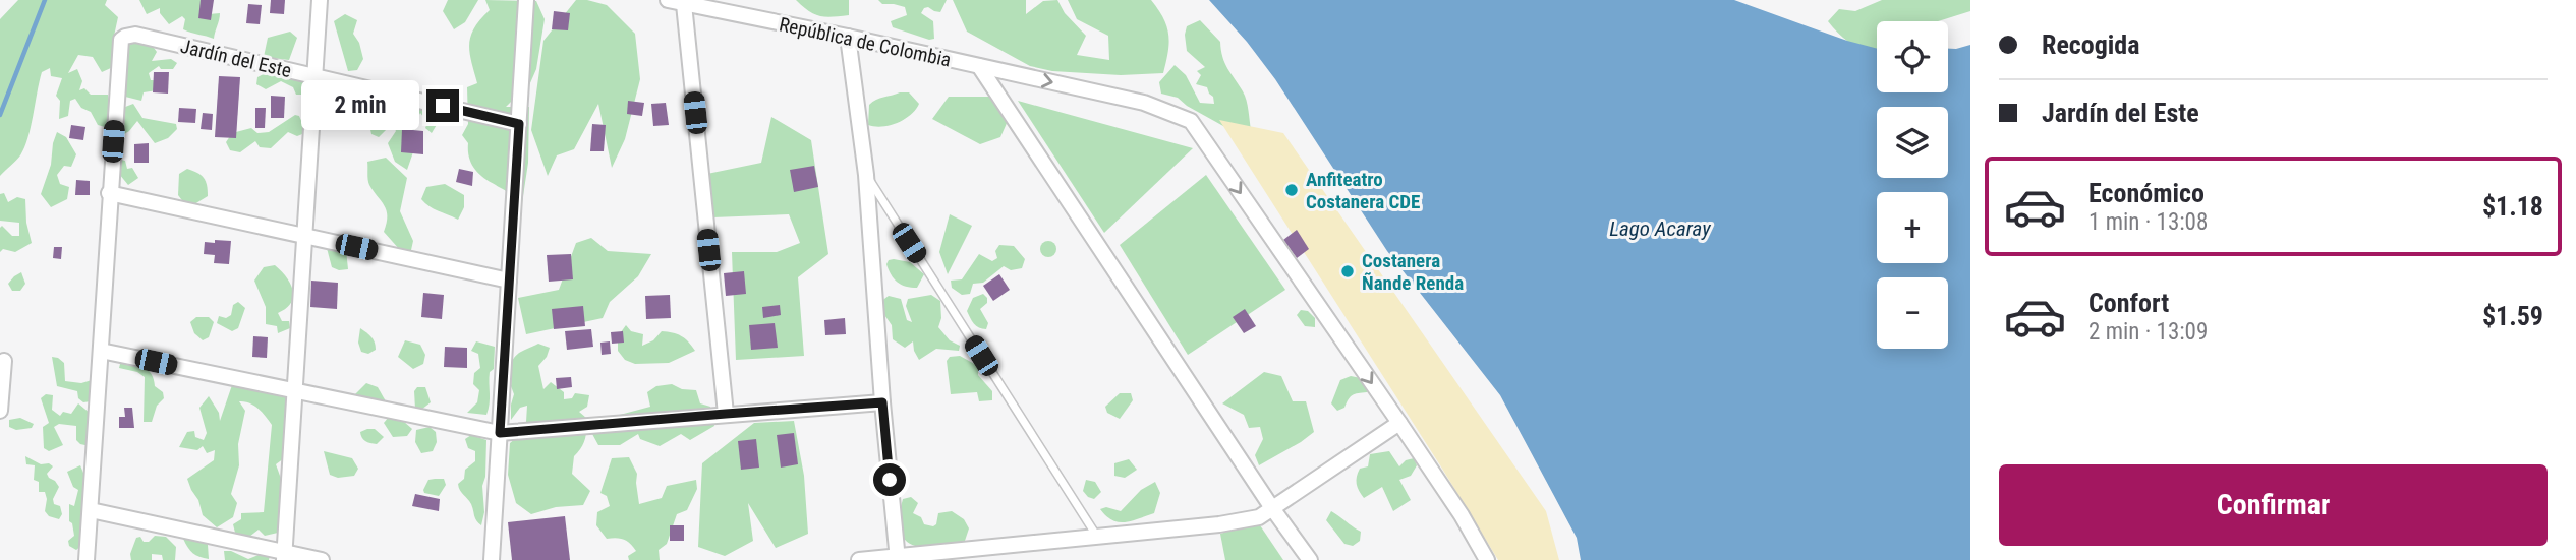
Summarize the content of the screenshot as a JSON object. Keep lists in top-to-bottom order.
{
  "streets": {
    "street": ["República de Colombia", "Jardín del Este"]
  },
  "water": ["Lago Acaray"],
  "places": ["Anfiteatro Costanera CDE", "Costanera Ñande Renda"],
  "page": {
    "banner": ["Recogida", "Jardín del Este"],
    "map_buttons": ["+", "−"],
    "bubble": "2 min",
    "list": [
      {
        "name": "Económico",
        "note": "1 min · 13:08",
        "value": "$1.18"
      },
      {
        "name": "Confort",
        "note": "2 min · 13:09",
        "value": "$1.59"
      }
    ],
    "buttons": "Confirmar"
  }
}
